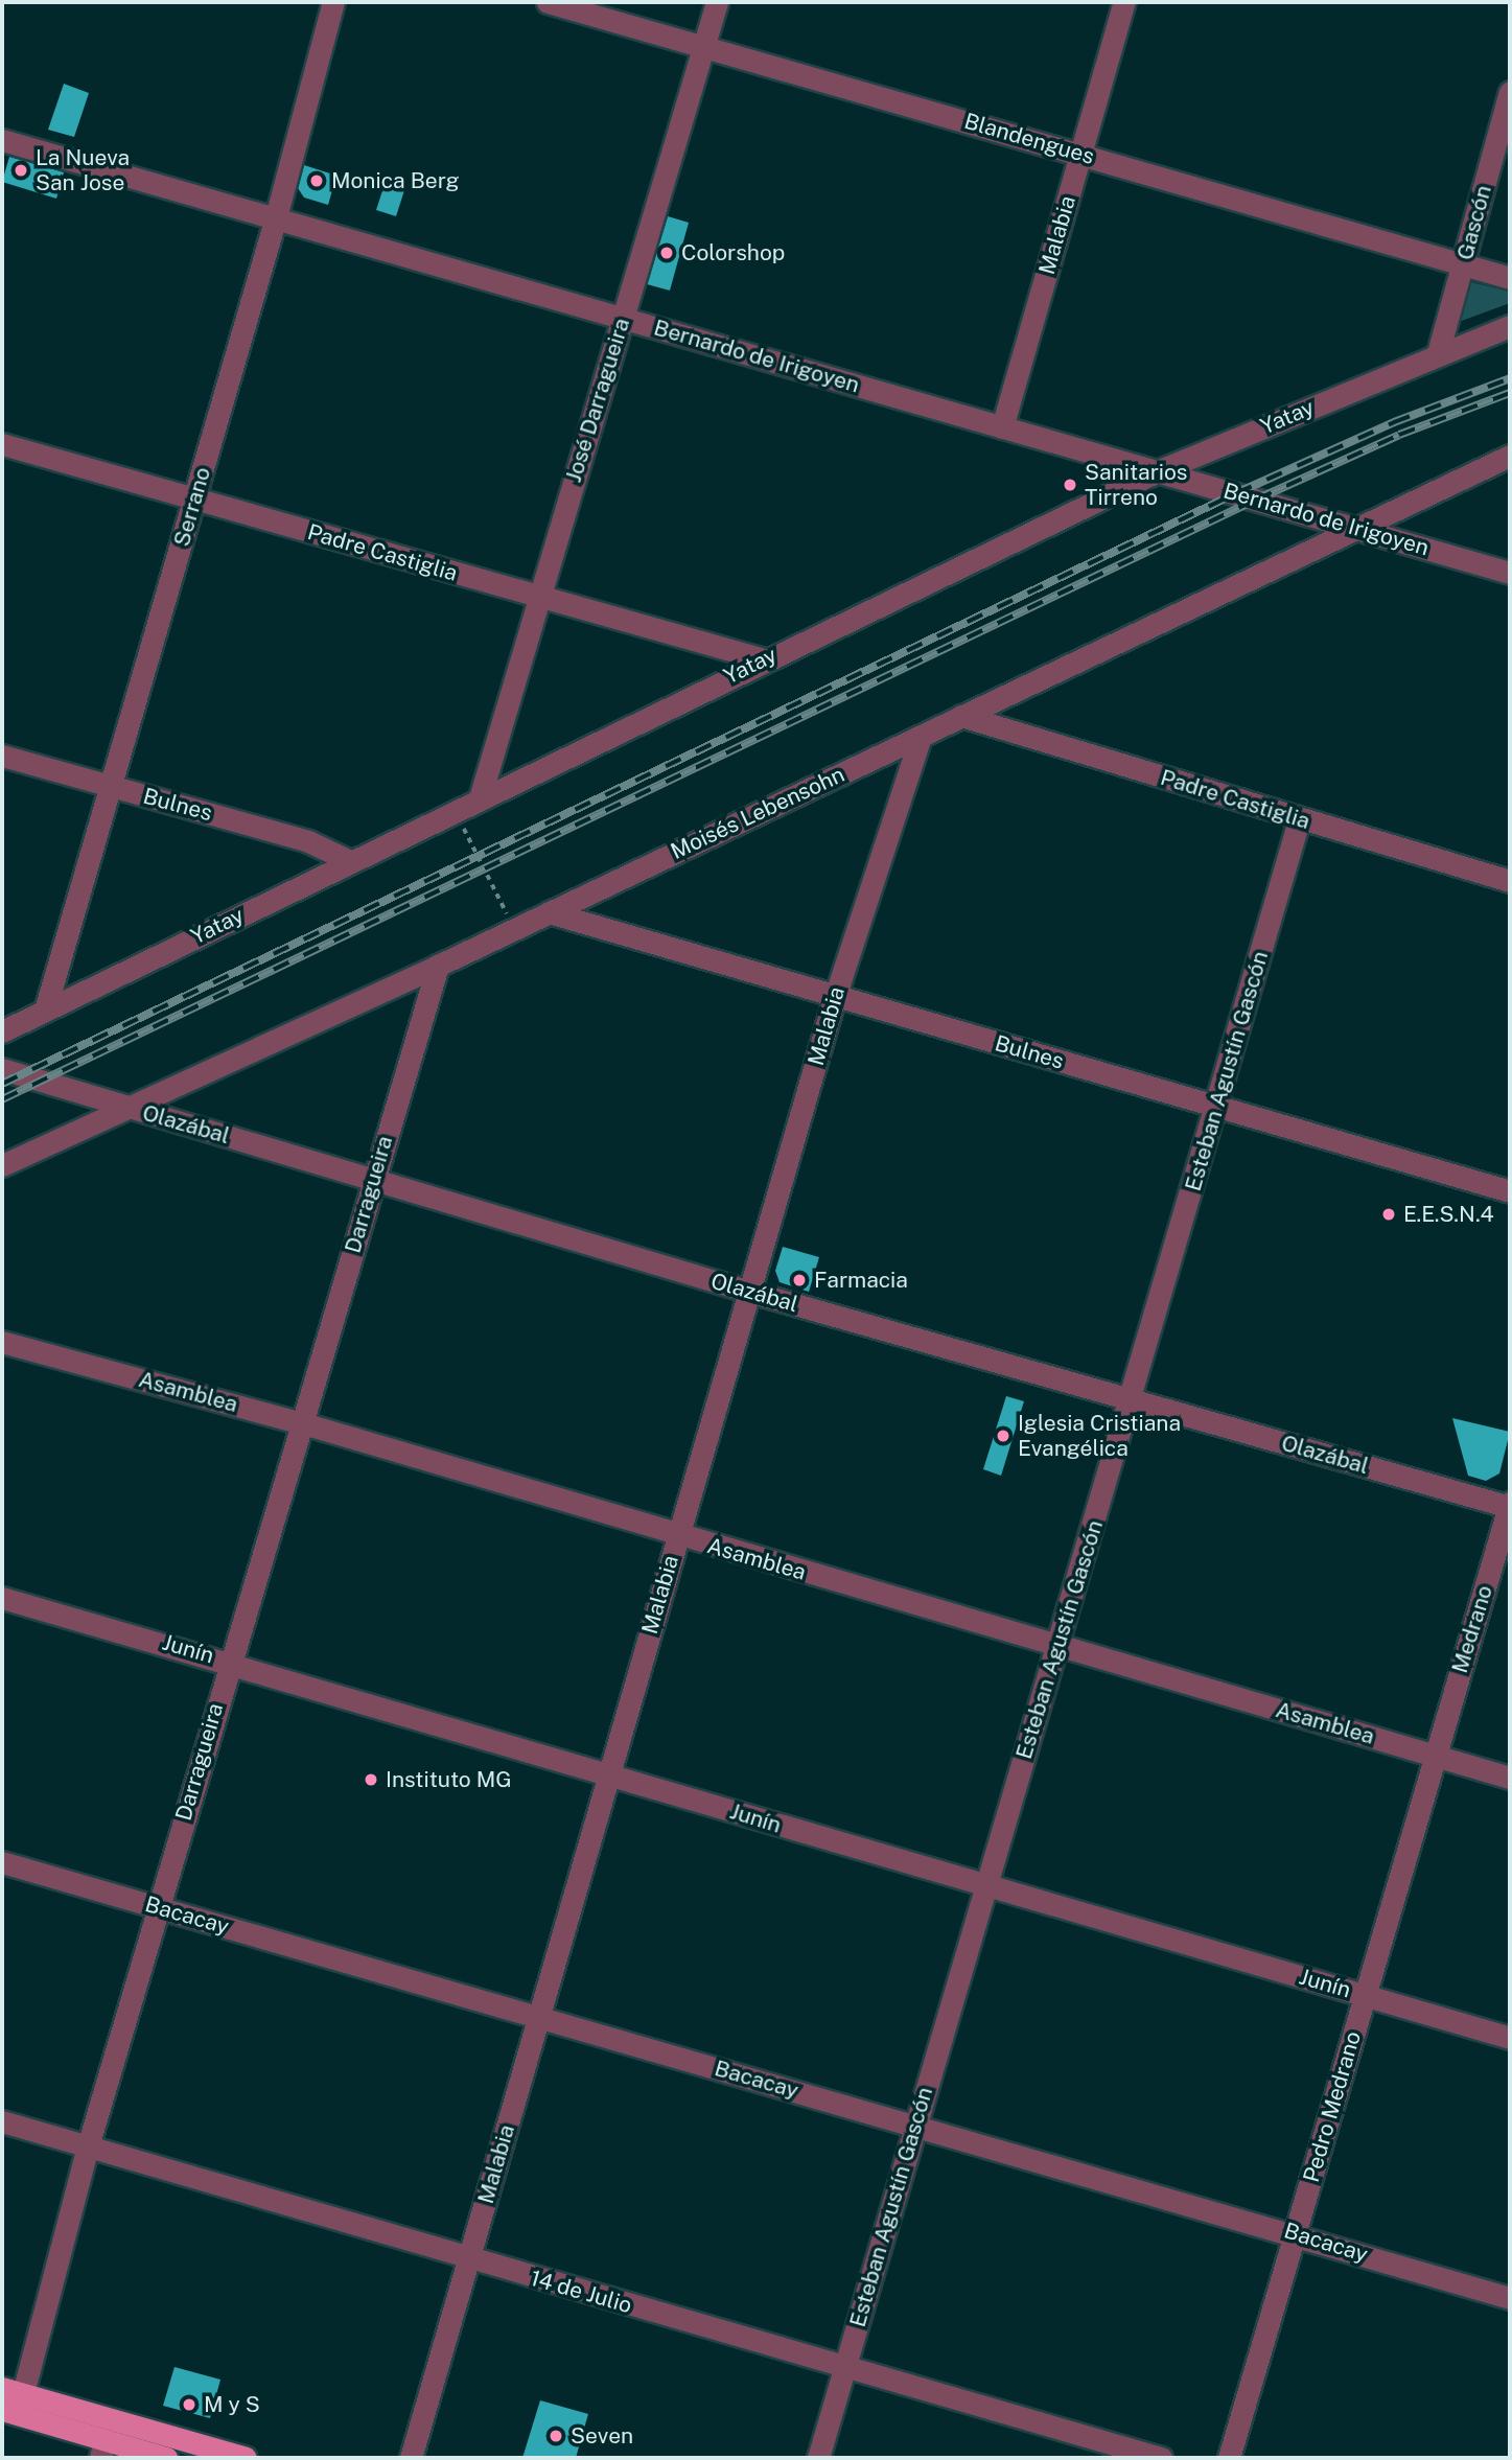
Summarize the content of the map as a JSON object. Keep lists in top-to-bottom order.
{
  "streets": {
    "street": [
      "Blandengues",
      "Gascón",
      "Malabia",
      "Bernardo de Irigoyen",
      "José Darragueira",
      "Yatay",
      "Serrano",
      "Padre Castiglia",
      "Bulnes",
      "Moisés Lebensohn",
      "Esteban Agustín Gascón",
      "Olazábal",
      "Darragueira",
      "Asamblea",
      "Medrano",
      "Junín",
      "Bacacay",
      "Pedro Medrano",
      "14 de Julio"
    ]
  },
  "crossings": [
    ["Blandengues", "Gascón"],
    ["Blandengues", "Malabia"],
    ["Blandengues", "José Darragueira"],
    ["Gascón", "Yatay"],
    ["Malabia", "Bernardo de Irigoyen"],
    ["Malabia", "Bulnes"],
    ["Malabia", "Moisés Lebensohn"],
    ["Malabia", "Olazábal"],
    ["Malabia", "Asamblea"],
    ["Malabia", "Junín"],
    ["Malabia", "Bacacay"],
    ["Malabia", "14 de Julio"],
    ["Bernardo de Irigoyen", "José Darragueira"],
    ["Bernardo de Irigoyen", "Yatay"],
    ["Bernardo de Irigoyen", "Serrano"],
    ["Bernardo de Irigoyen", "Moisés Lebensohn"],
    ["José Darragueira", "Yatay"],
    ["José Darragueira", "Padre Castiglia"],
    ["Yatay", "Serrano"],
    ["Yatay", "Padre Castiglia"],
    ["Yatay", "Bulnes"],
    ["Serrano", "Padre Castiglia"],
    ["Serrano", "Bulnes"],
    ["Padre Castiglia", "Moisés Lebensohn"],
    ["Padre Castiglia", "Esteban Agustín Gascón"],
    ["Bulnes", "Moisés Lebensohn"],
    ["Bulnes", "Esteban Agustín Gascón"],
    ["Moisés Lebensohn", "Olazábal"],
    ["Moisés Lebensohn", "Darragueira"],
    ["Esteban Agustín Gascón", "Olazábal"],
    ["Esteban Agustín Gascón", "Asamblea"],
    ["Esteban Agustín Gascón", "Junín"],
    ["Esteban Agustín Gascón", "Bacacay"],
    ["Esteban Agustín Gascón", "14 de Julio"],
    ["Olazábal", "Darragueira"],
    ["Olazábal", "Medrano"],
    ["Darragueira", "Asamblea"],
    ["Darragueira", "Junín"],
    ["Darragueira", "Bacacay"],
    ["Darragueira", "14 de Julio"],
    ["Asamblea", "Medrano"],
    ["Asamblea", "Pedro Medrano"],
    ["Medrano", "Pedro Medrano"],
    ["Junín", "Pedro Medrano"],
    ["Bacacay", "Pedro Medrano"]
  ],
  "places": [
    "La Nueva San Jose",
    "Monica Berg",
    "Colorshop",
    "Sanitarios Tirreno",
    "E.E.S.N.4",
    "Farmacia",
    "Iglesia Cristiana Evangélica",
    "Instituto MG",
    "M y S",
    "Seven"
  ]
}
